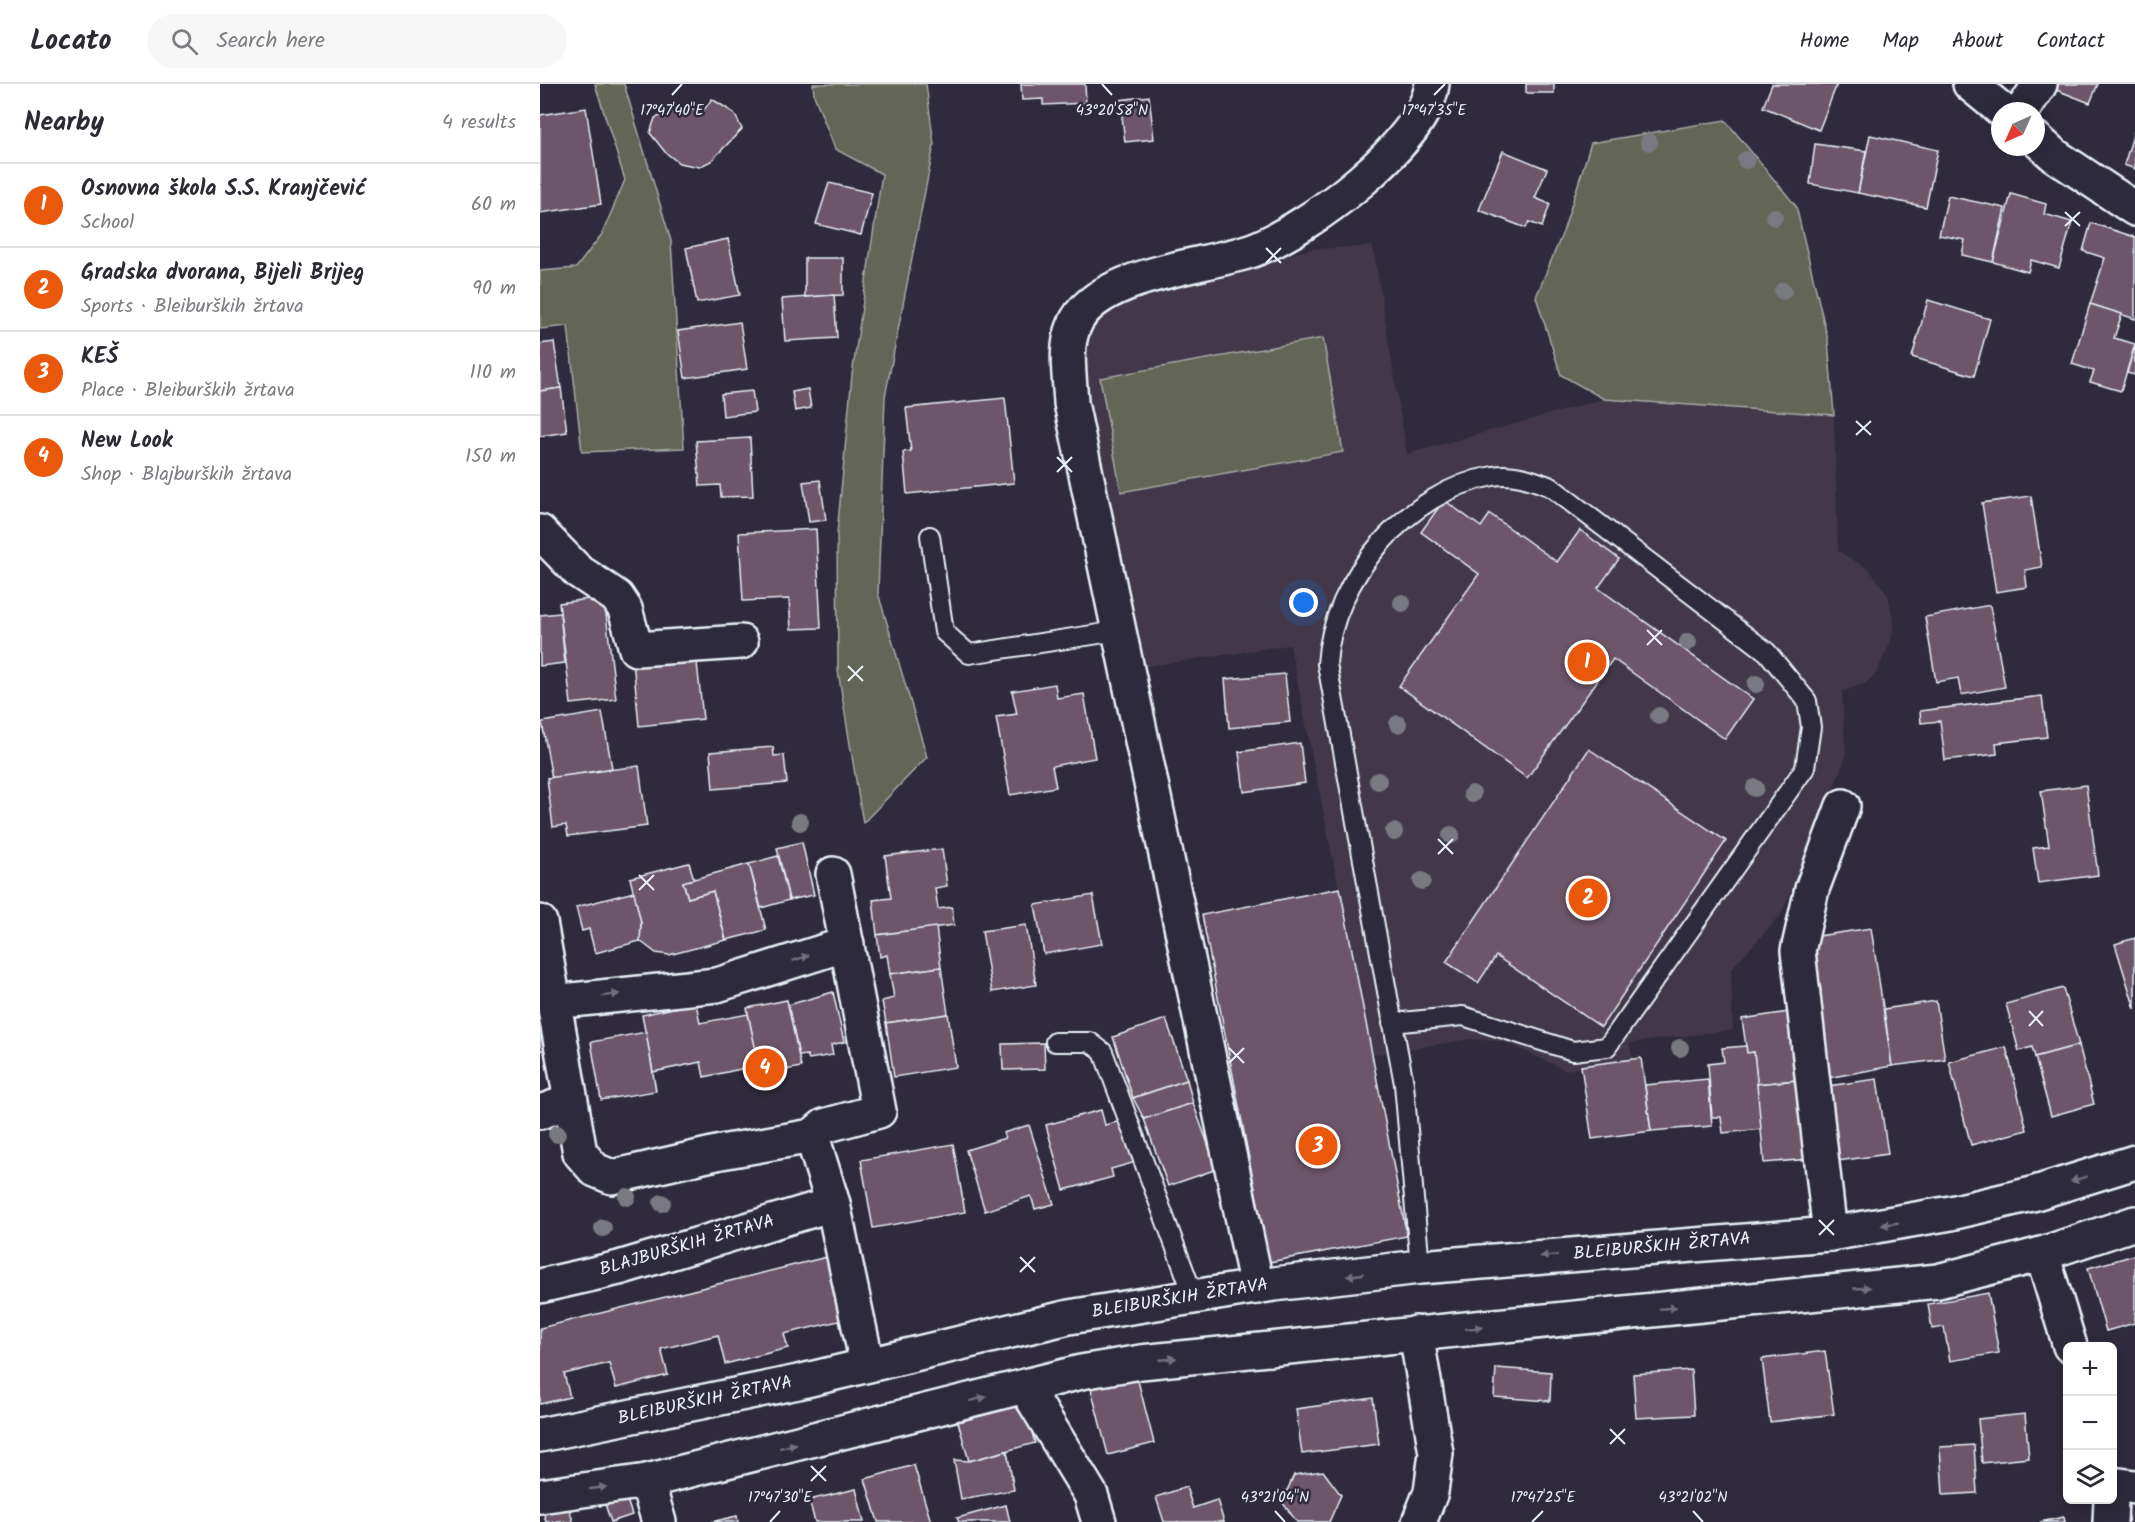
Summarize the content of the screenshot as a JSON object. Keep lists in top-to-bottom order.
{
  "streets": {
    "street": ["BLAJBURŠKIH ŽRTAVA", "BLEIBURŠKIH ŽRTAVA"]
  },
  "north": "bottom left",
  "page": {
    "header": "Locato",
    "search": "Search here",
    "nav": [
      "Home",
      "Map",
      "About",
      "Contact"
    ],
    "heading": ["Nearby", "4 results"],
    "list": [
      {
        "mark": "1",
        "name": "Osnovna škola S.S. Kranjčević",
        "note": "School",
        "value": "60 m"
      },
      {
        "mark": "2",
        "name": "Gradska dvorana, Bijeli Brijeg",
        "note": "Sports · Bleiburških žrtava",
        "value": "90 m"
      },
      {
        "mark": "3",
        "name": "KEŠ",
        "note": "Place · Bleiburških žrtava",
        "value": "110 m"
      },
      {
        "mark": "4",
        "name": "New Look",
        "note": "Shop · Blajburških žrtava",
        "value": "150 m"
      }
    ],
    "pins": [
      "1",
      "2",
      "4",
      "3"
    ],
    "map_buttons": ["+", "−"]
  },
  "coordinates": [
    "17°47'40\"E",
    "43°20'58\"N",
    "17°47'35\"E",
    "17°47'30\"E",
    "17°47'25\"E",
    "43°21'04\"N",
    "43°21'02\"N"
  ]
}
